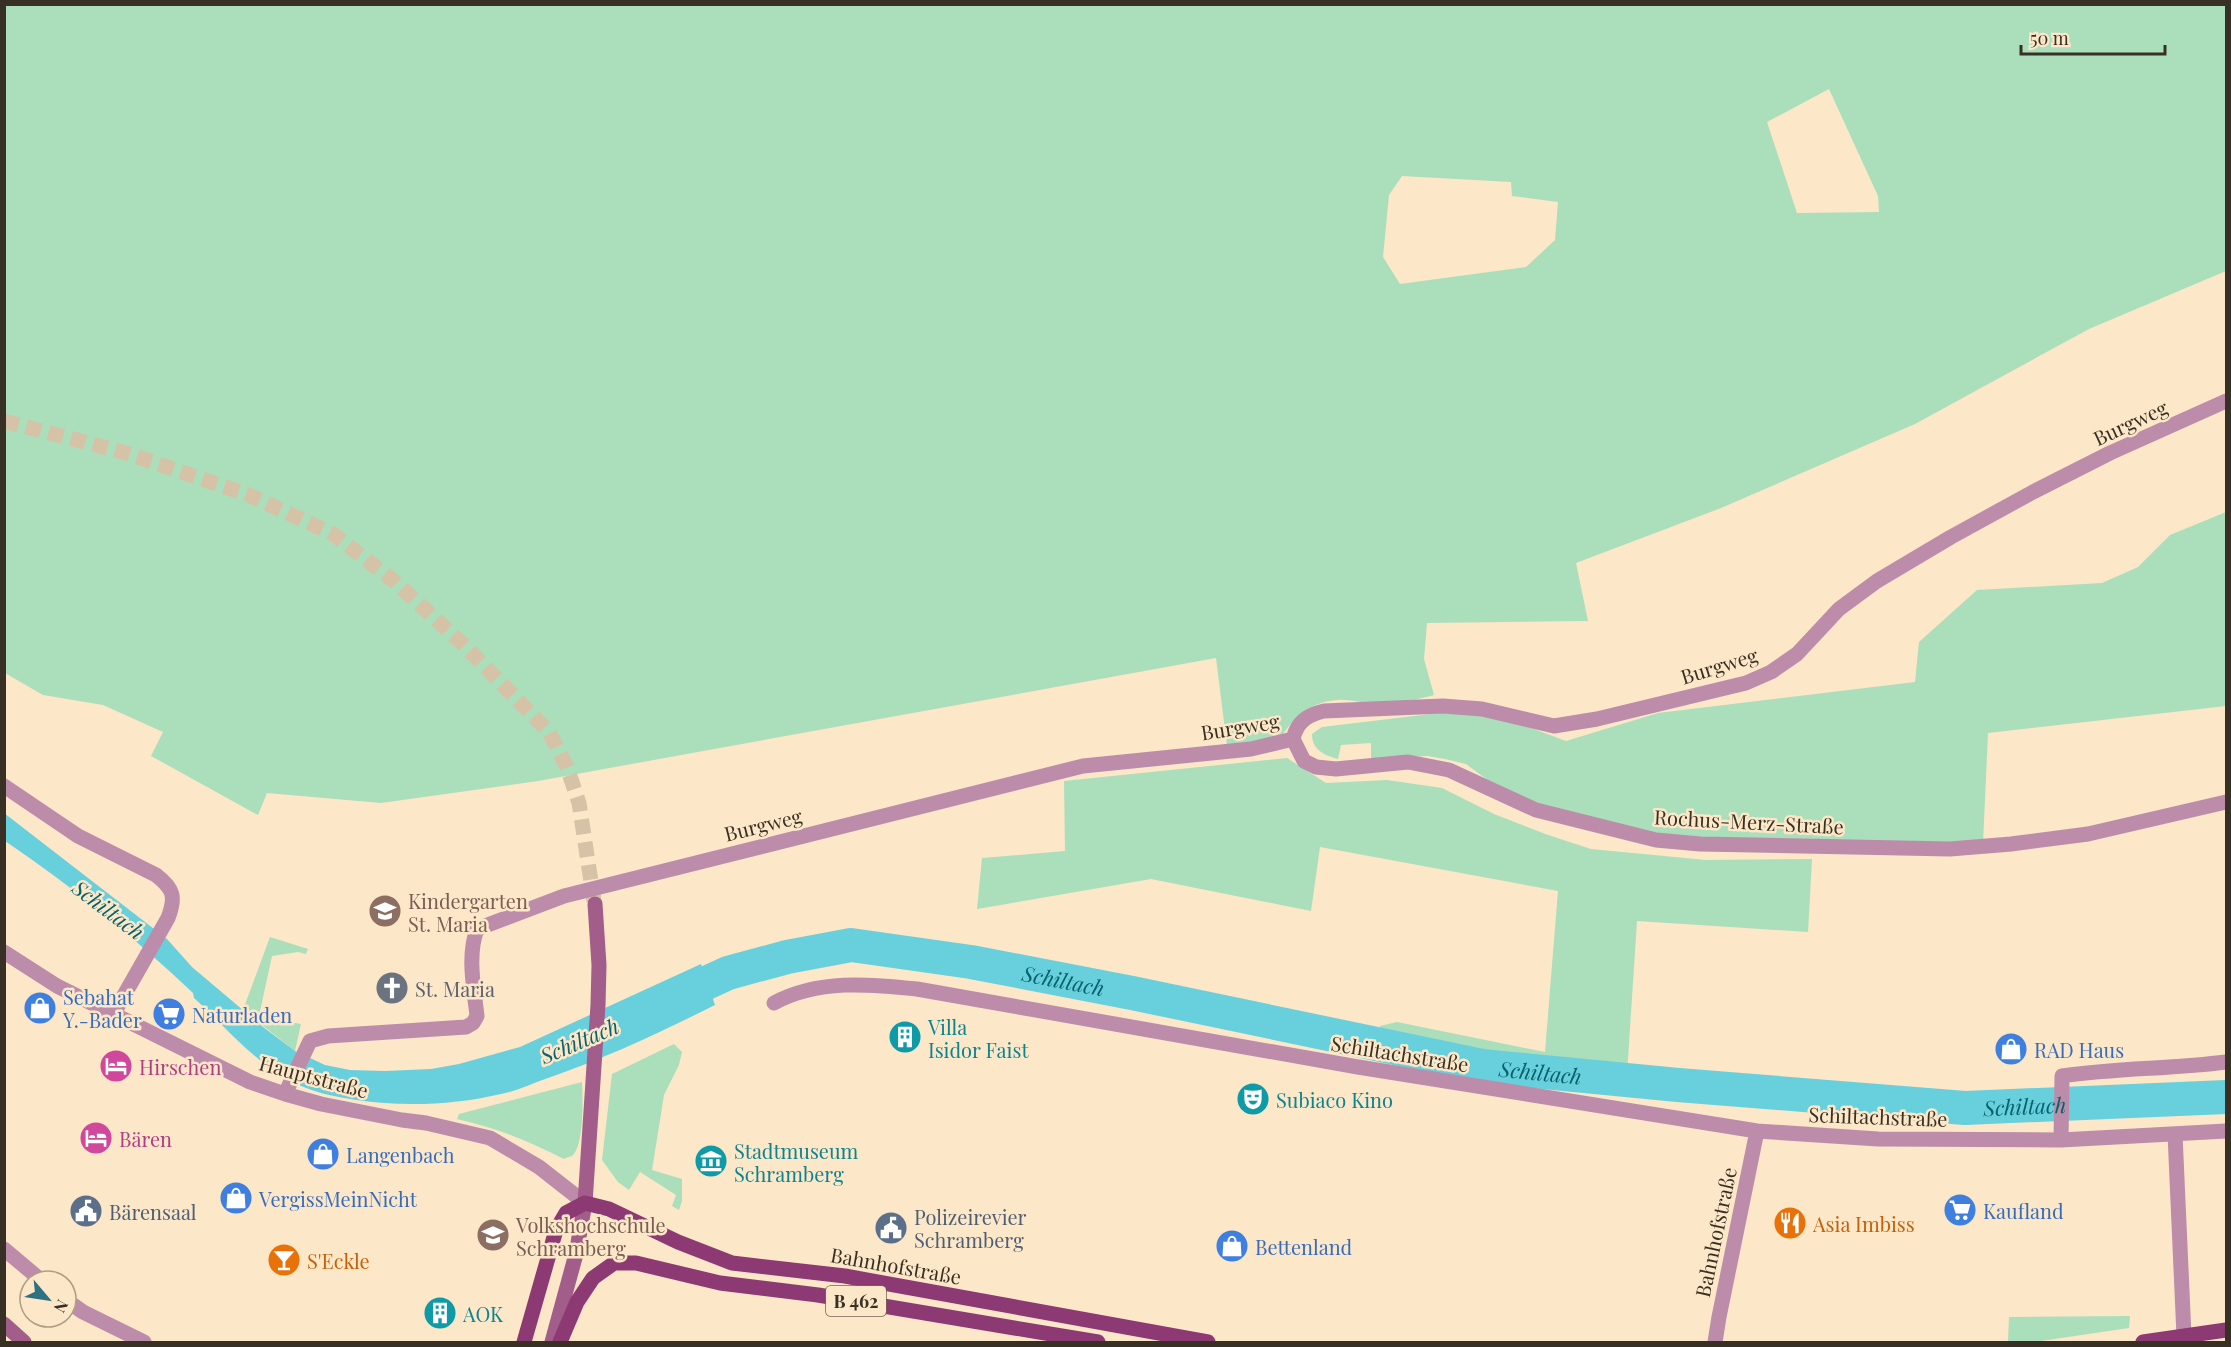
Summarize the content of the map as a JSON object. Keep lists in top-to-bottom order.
{
  "streets": {
    "main road": ["Bahnhofstraße", "B 462"],
    "street": [
      "Burgweg",
      "Rochus-Merz-Straße",
      "Schiltachstraße",
      "Hauptstraße"
    ]
  },
  "crossings": [
    ["Burgweg", "Rochus-Merz-Straße"],
    ["Burgweg", "Hauptstraße"],
    ["Schiltachstraße", "Bahnhofstraße"],
    ["Hauptstraße", "Bahnhofstraße"]
  ],
  "water": ["Schiltach"],
  "places": {
    "school or university": ["Kindergarten St. Maria", "Volkshochschule Schramberg"],
    "church": ["St. Maria"],
    "shop": [
      "Sebahat Y.-Bader",
      "RAD Haus",
      "Langenbach",
      "VergissMeinNicht",
      "Bettenland"
    ],
    "supermarket": ["Naturladen", "Kaufland"],
    "building": ["Villa Isidor Faist", "AOK"],
    "hotel": ["Hirschen", "Bären"],
    "theatre": ["Subiaco Kino"],
    "museum": ["Stadtmuseum Schramberg"],
    "public building": ["Bärensaal", "Polizeirevier Schramberg"],
    "restaurant": ["Asia Imbiss"],
    "bar": ["S'Eckle"]
  },
  "scale_bar": "50 m",
  "north": "bottom right"
}
